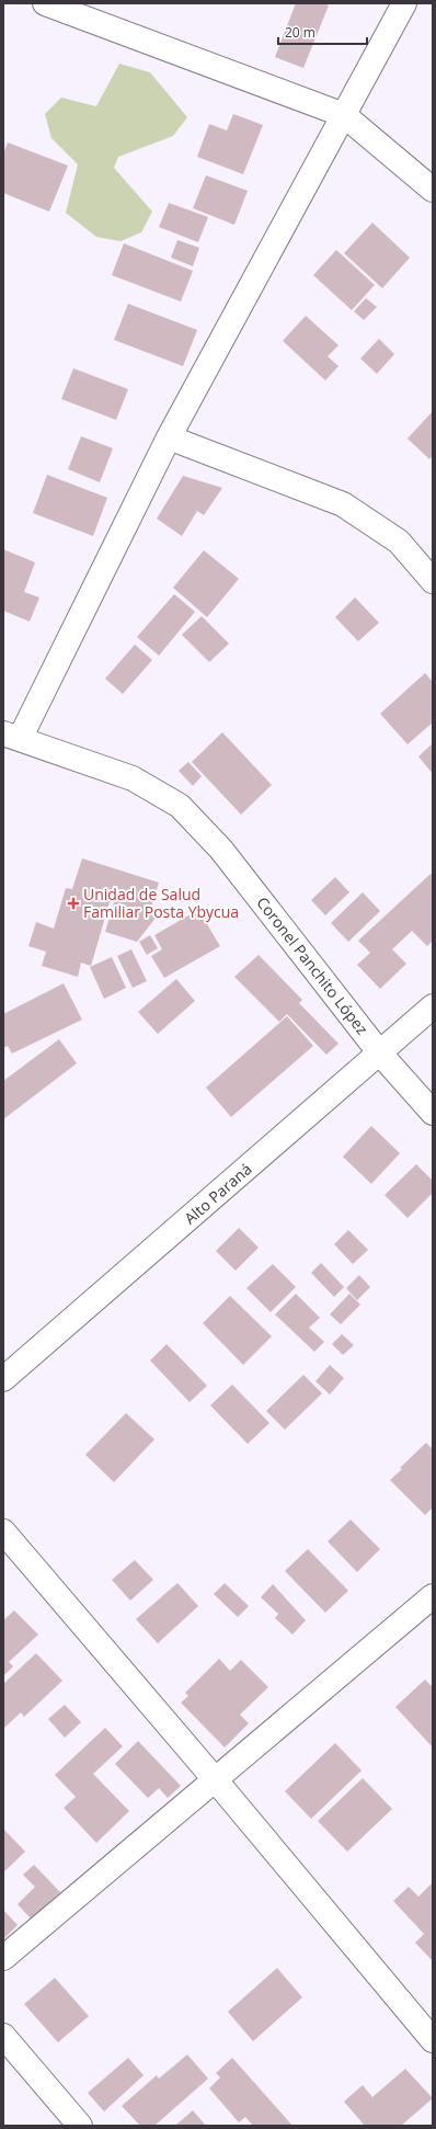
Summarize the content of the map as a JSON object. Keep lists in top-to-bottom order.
{
  "streets": {
    "street": ["Coronel Panchito López", "Alto Paraná"]
  },
  "crossings": [
    ["Coronel Panchito López", "Alto Paraná"]
  ],
  "places": {
    "health": ["Unidad de Salud Familiar Posta Ybycua"]
  },
  "scale_bar": "20 m"
}
